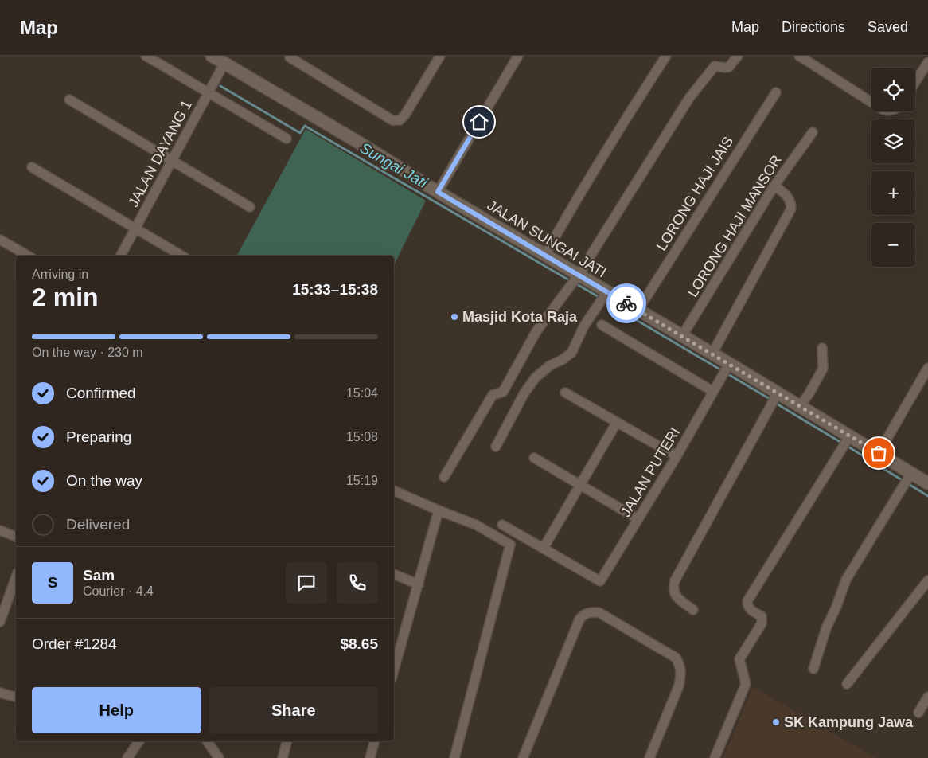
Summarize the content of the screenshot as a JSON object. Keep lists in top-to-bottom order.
{
  "streets": {
    "main road": ["JALAN SUNGAI JATI"],
    "street": [
      "JALAN DAYANG 1",
      "LORONG HAJI JAIS",
      "LORONG HAJI MANSOR",
      "JALAN PUTERI"
    ]
  },
  "crossings": [
    ["JALAN DAYANG 1", "JALAN SUNGAI JATI"],
    ["LORONG HAJI JAIS", "JALAN SUNGAI JATI"],
    ["LORONG HAJI MANSOR", "JALAN SUNGAI JATI"],
    ["JALAN SUNGAI JATI", "JALAN PUTERI"]
  ],
  "water": ["Sungai Jati"],
  "places": ["Masjid Kota Raja", "SK Kampung Jawa"],
  "page": {
    "header": "Map",
    "nav": ["Map", "Directions", "Saved"],
    "map_buttons": ["+", "−"],
    "heading": ["2 min", "Arriving in", "15:33–15:38"],
    "panel": [
      "Sam",
      "Courier · 4.4",
      "Order #1284",
      "$8.65"
    ],
    "bar": "On the way · 230 m",
    "list": [
      ["Confirmed", "15:04"],
      ["Preparing", "15:08"],
      ["On the way", "15:19"],
      "Delivered"
    ],
    "round": "S",
    "buttons": ["Help", "Share"]
  }
}
